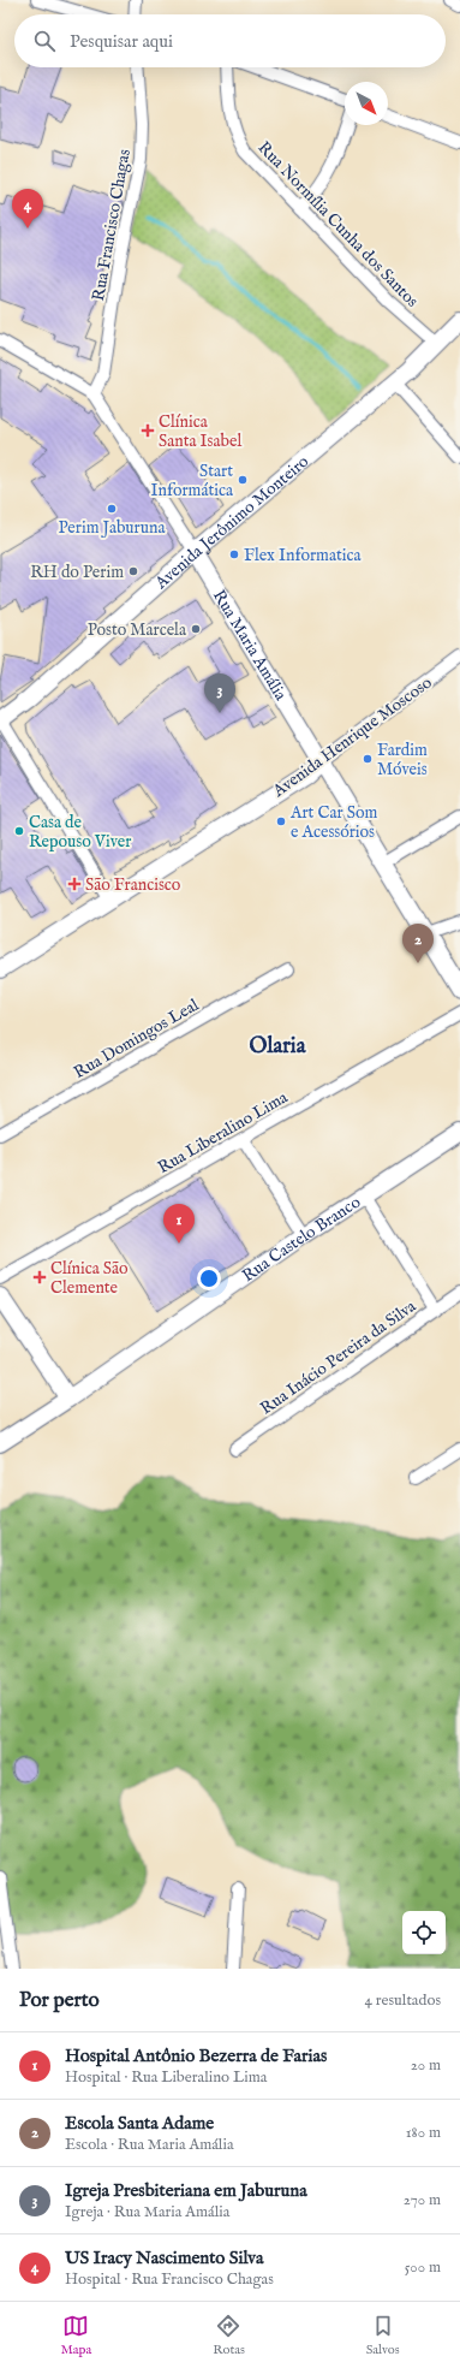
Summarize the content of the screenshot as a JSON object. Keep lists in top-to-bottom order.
{
  "streets": {
    "street": [
      "Rua Normília Cunha dos Santos",
      "Rua Francisco Chagas",
      "Avenida Jerônimo Monteiro",
      "Rua Maria Amália",
      "Avenida Henrique Moscoso",
      "Rua Domingos Leal",
      "Rua Liberalino Lima",
      "Rua Castelo Branco",
      "Rua Inácio Pereira da Silva"
    ]
  },
  "crossings": [
    ["Rua Normília Cunha dos Santos", "Avenida Jerônimo Monteiro"],
    ["Rua Francisco Chagas", "Rua Maria Amália"],
    ["Avenida Jerônimo Monteiro", "Rua Maria Amália"],
    ["Rua Maria Amália", "Avenida Henrique Moscoso"]
  ],
  "districts": ["Olaria"],
  "places": {
    "health": ["Clínica Santa Isabel", "São Francisco", "Clínica São Clemente"],
    "other": [
      "Start Informática",
      "Perim Jaburuna",
      "Flex Informatica",
      "RH do Perim",
      "Posto Marcela",
      "Fardim Móveis",
      "Art Car Som e Acessórios",
      "Casa de Repouso Viver"
    ]
  },
  "north": "bottom right",
  "page": {
    "search": "Pesquisar aqui",
    "pins": [
      "4",
      "3",
      "2",
      "1"
    ],
    "heading": ["Por perto", "4 resultados"],
    "list": [
      {
        "mark": "1",
        "name": "Hospital Antônio Bezerra de Farias",
        "note": "Hospital · Rua Liberalino Lima",
        "value": "20 m"
      },
      {
        "mark": "2",
        "name": "Escola Santa Adame",
        "note": "Escola · Rua Maria Amália",
        "value": "180 m"
      },
      {
        "mark": "3",
        "name": "Igreja Presbiteriana em Jaburuna",
        "note": "Igreja · Rua Maria Amália",
        "value": "270 m"
      },
      {
        "mark": "4",
        "name": "US Iracy Nascimento Silva",
        "note": "Hospital · Rua Francisco Chagas",
        "value": "500 m"
      }
    ],
    "nav": ["Mapa", "Rotas", "Salvos"]
  }
}
